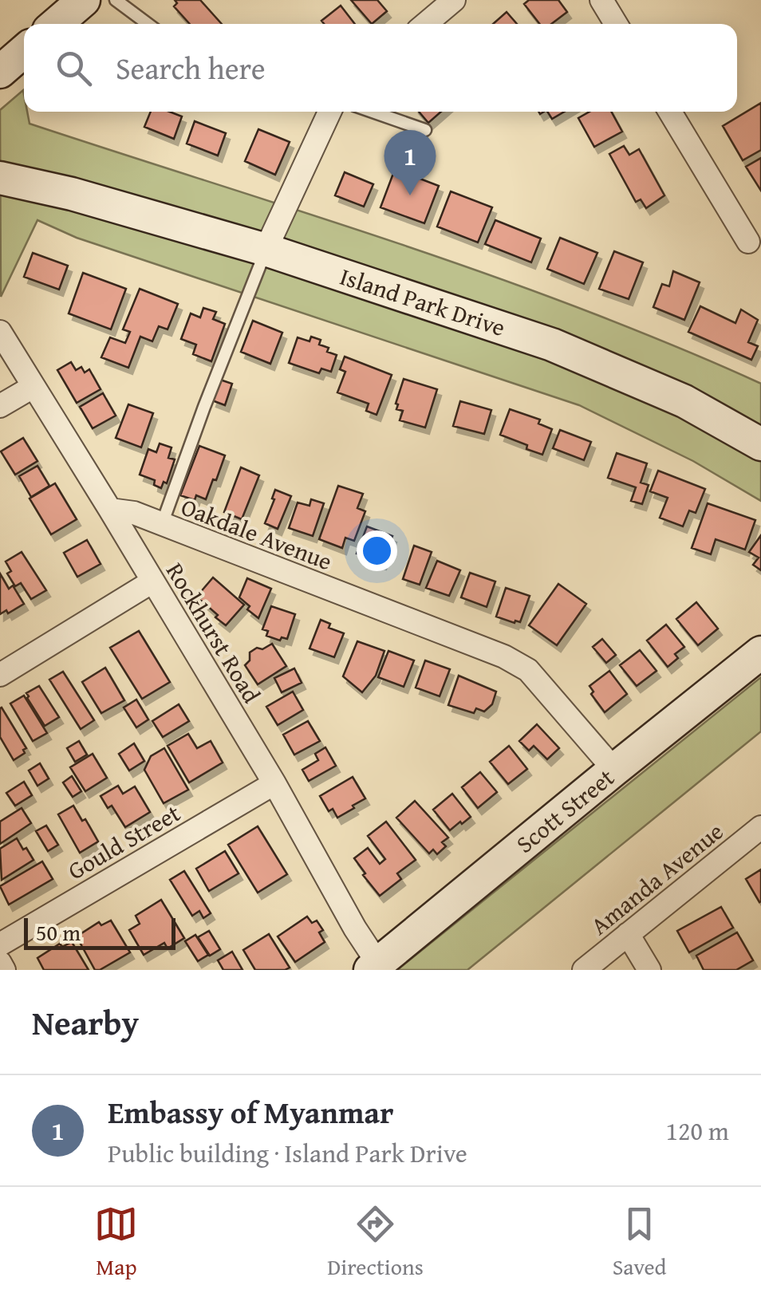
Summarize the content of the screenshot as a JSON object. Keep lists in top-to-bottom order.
{
  "streets": {
    "main road": ["Island Park Drive", "Scott Street"],
    "street": [
      "Oakdale Avenue",
      "Rockhurst Road",
      "Gould Street",
      "Amanda Avenue"
    ]
  },
  "crossings": [
    ["Oakdale Avenue", "Rockhurst Road"],
    ["Oakdale Avenue", "Scott Street"],
    ["Rockhurst Road", "Scott Street"],
    ["Rockhurst Road", "Gould Street"]
  ],
  "scale_bar": "50 m",
  "page": {
    "search": "Search here",
    "pins": "1",
    "scale": "50 m",
    "heading": "Nearby",
    "list": [
      {
        "mark": "1",
        "name": "Embassy of Myanmar",
        "note": "Public building · Island Park Drive",
        "value": "120 m"
      }
    ],
    "nav": ["Map", "Directions", "Saved"]
  }
}
